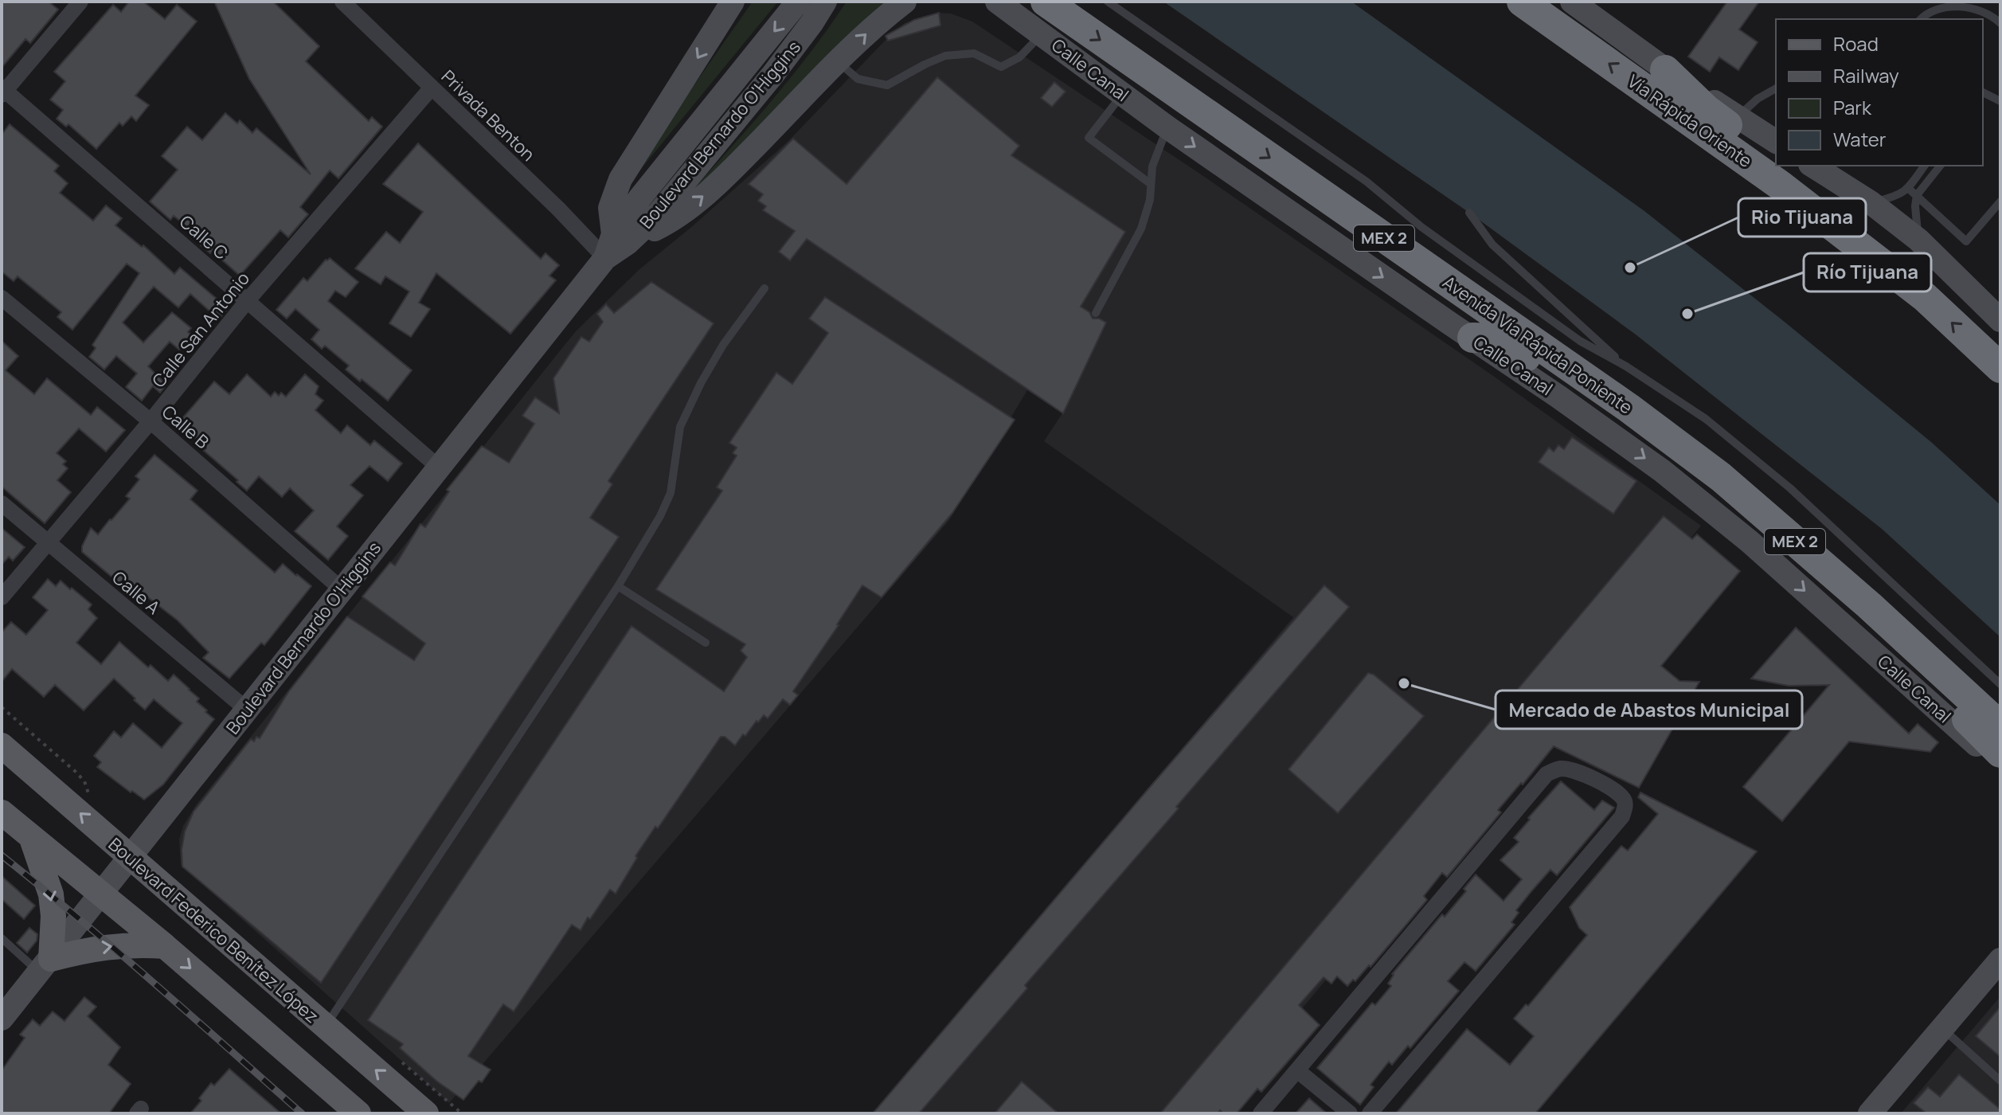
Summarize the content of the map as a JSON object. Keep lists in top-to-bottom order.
{
  "streets": {
    "highway": ["Vía Rápida Oriente", "MEX 2", "Avenida Vía Rápida Poniente"],
    "main road": ["Calle Canal", "Boulevard Bernardo O'Higgins", "Boulevard Federico Benítez López"],
    "street": [
      "Privada Benton",
      "Calle C",
      "Calle San Antonio",
      "Calle B",
      "Calle A"
    ]
  },
  "crossings": [
    ["Privada Benton", "Boulevard Bernardo O'Higgins"],
    ["Privada Benton", "Calle San Antonio"],
    ["Boulevard Bernardo O'Higgins", "Calle C"],
    ["Boulevard Bernardo O'Higgins", "Calle B"],
    ["Boulevard Bernardo O'Higgins", "Calle A"],
    ["Boulevard Bernardo O'Higgins", "Boulevard Federico Benítez López"],
    ["Calle C", "Calle San Antonio"],
    ["Calle San Antonio", "Calle B"],
    ["Calle San Antonio", "Calle A"]
  ],
  "one_way": ["Calle Canal"],
  "places": ["Rio Tijuana", "Río Tijuana", "Mercado de Abastos Municipal"],
  "legend": [
    "Road",
    "Railway",
    "Park",
    "Water"
  ]
}
